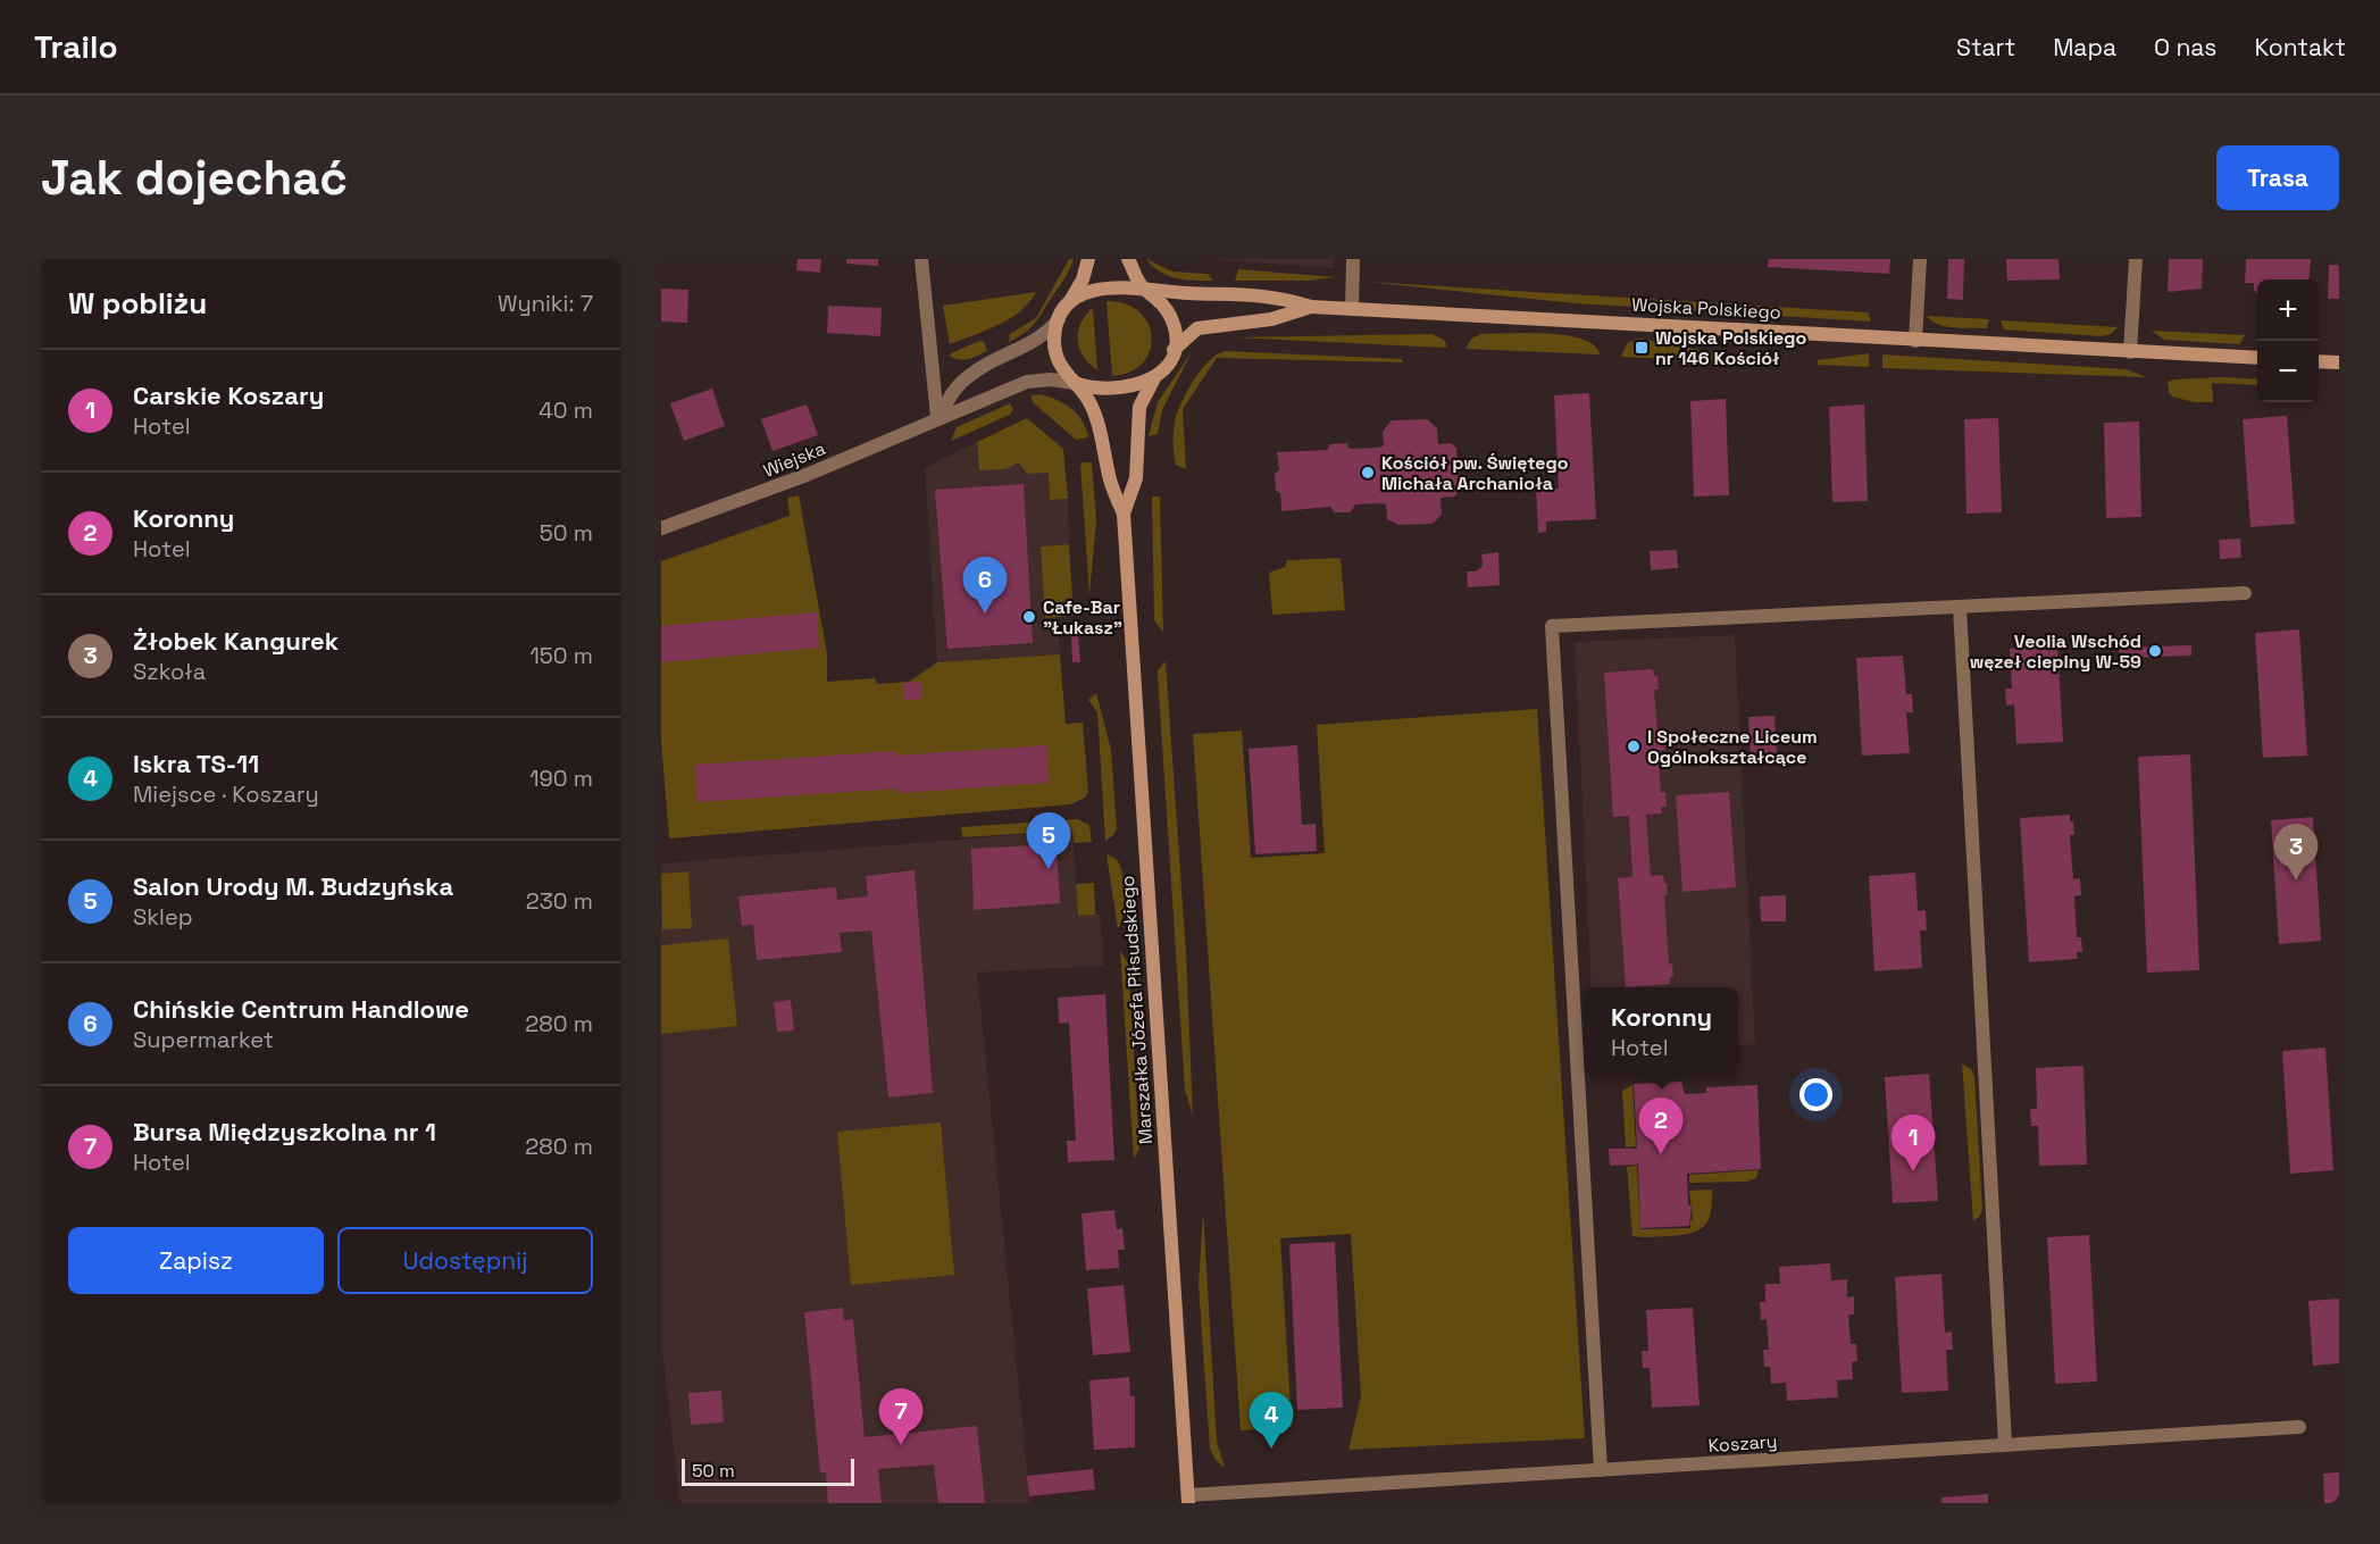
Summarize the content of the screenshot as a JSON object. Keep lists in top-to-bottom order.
{
  "streets": {
    "street": [
      "Wojska Polskiego",
      "Wiejska",
      "Marszałka Józefa Piłsudskiego",
      "Koszary"
    ]
  },
  "crossings": [
    ["Wojska Polskiego", "Wiejska"],
    ["Wojska Polskiego", "Marszałka Józefa Piłsudskiego"],
    ["Wiejska", "Marszałka Józefa Piłsudskiego"],
    ["Marszałka Józefa Piłsudskiego", "Koszary"]
  ],
  "places": {
    "transit": ["Wojska Polskiego nr 146 Kościół"],
    "other": [
      "Kościół pw. Świętego Michała Archanioła",
      "Cafe-Bar \"Łukasz\"",
      "Veolia Wschód węzeł cieplny W-59",
      "I Społeczne Liceum Ogólnokształcące"
    ]
  },
  "scale_bar": "50 m",
  "page": {
    "header": "Trailo",
    "nav": [
      "Start",
      "Mapa",
      "O nas",
      "Kontakt"
    ],
    "buttons": [
      "Trasa",
      ["Zapisz", "Udostępnij"]
    ],
    "title": "Jak dojechać",
    "heading": ["W pobliżu", "Wyniki: 7"],
    "map_buttons": ["+", "−"],
    "list": [
      {
        "mark": "1",
        "name": "Carskie Koszary",
        "note": "Hotel",
        "value": "40 m"
      },
      {
        "mark": "2",
        "name": "Koronny",
        "note": "Hotel",
        "value": "50 m"
      },
      {
        "mark": "3",
        "name": "Żłobek Kangurek",
        "note": "Szkoła",
        "value": "150 m"
      },
      {
        "mark": "4",
        "name": "Iskra TS-11",
        "note": "Miejsce · Koszary",
        "value": "190 m"
      },
      {
        "mark": "5",
        "name": "Salon Urody M. Budzyńska",
        "note": "Sklep",
        "value": "230 m"
      },
      {
        "mark": "6",
        "name": "Chińskie Centrum Handlowe",
        "note": "Supermarket",
        "value": "280 m"
      },
      {
        "mark": "7",
        "name": "Bursa Międzyszkolna nr 1",
        "note": "Hotel",
        "value": "280 m"
      }
    ],
    "pins": [
      "6",
      "5",
      "3",
      "2",
      "1",
      "7",
      "4"
    ],
    "popup": ["Koronny", "Hotel"],
    "scale": "50 m"
  }
}
